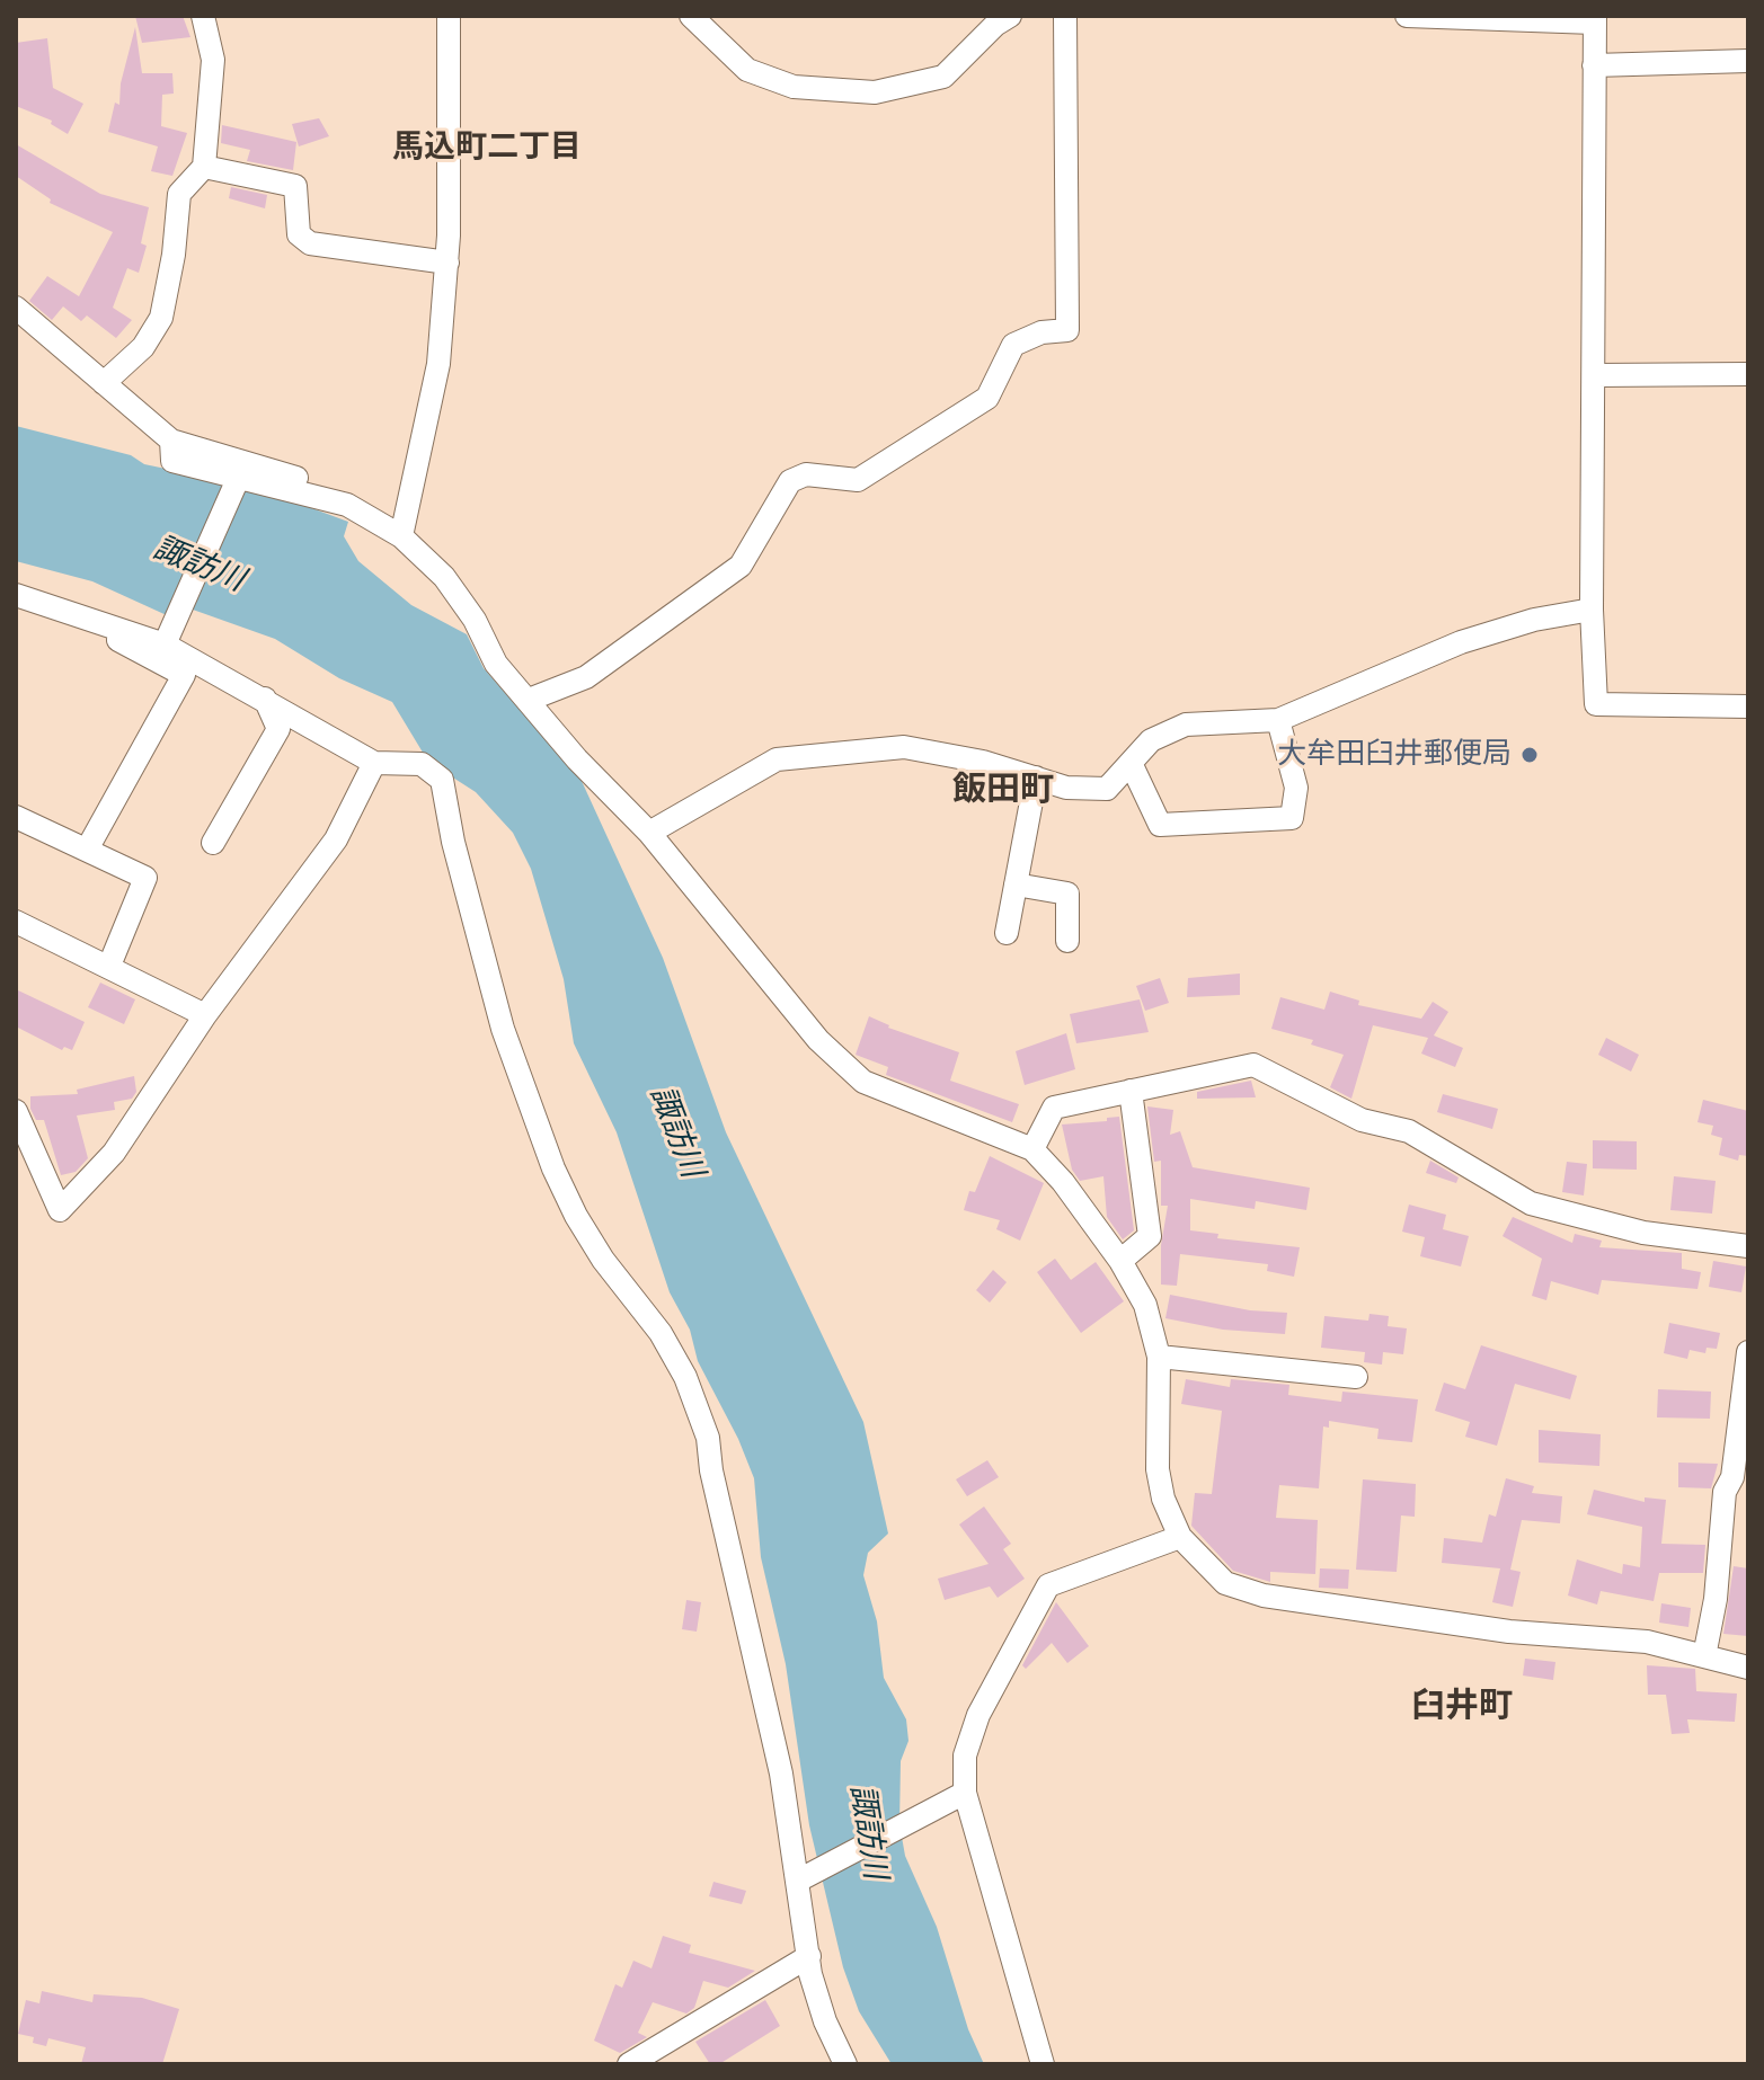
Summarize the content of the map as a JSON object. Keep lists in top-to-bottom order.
{
  "districts": ["馬込町二丁目", "飯田町", "臼井町"],
  "water": ["諏訪川"],
  "places": ["大牟田臼井郵便局"]
}
